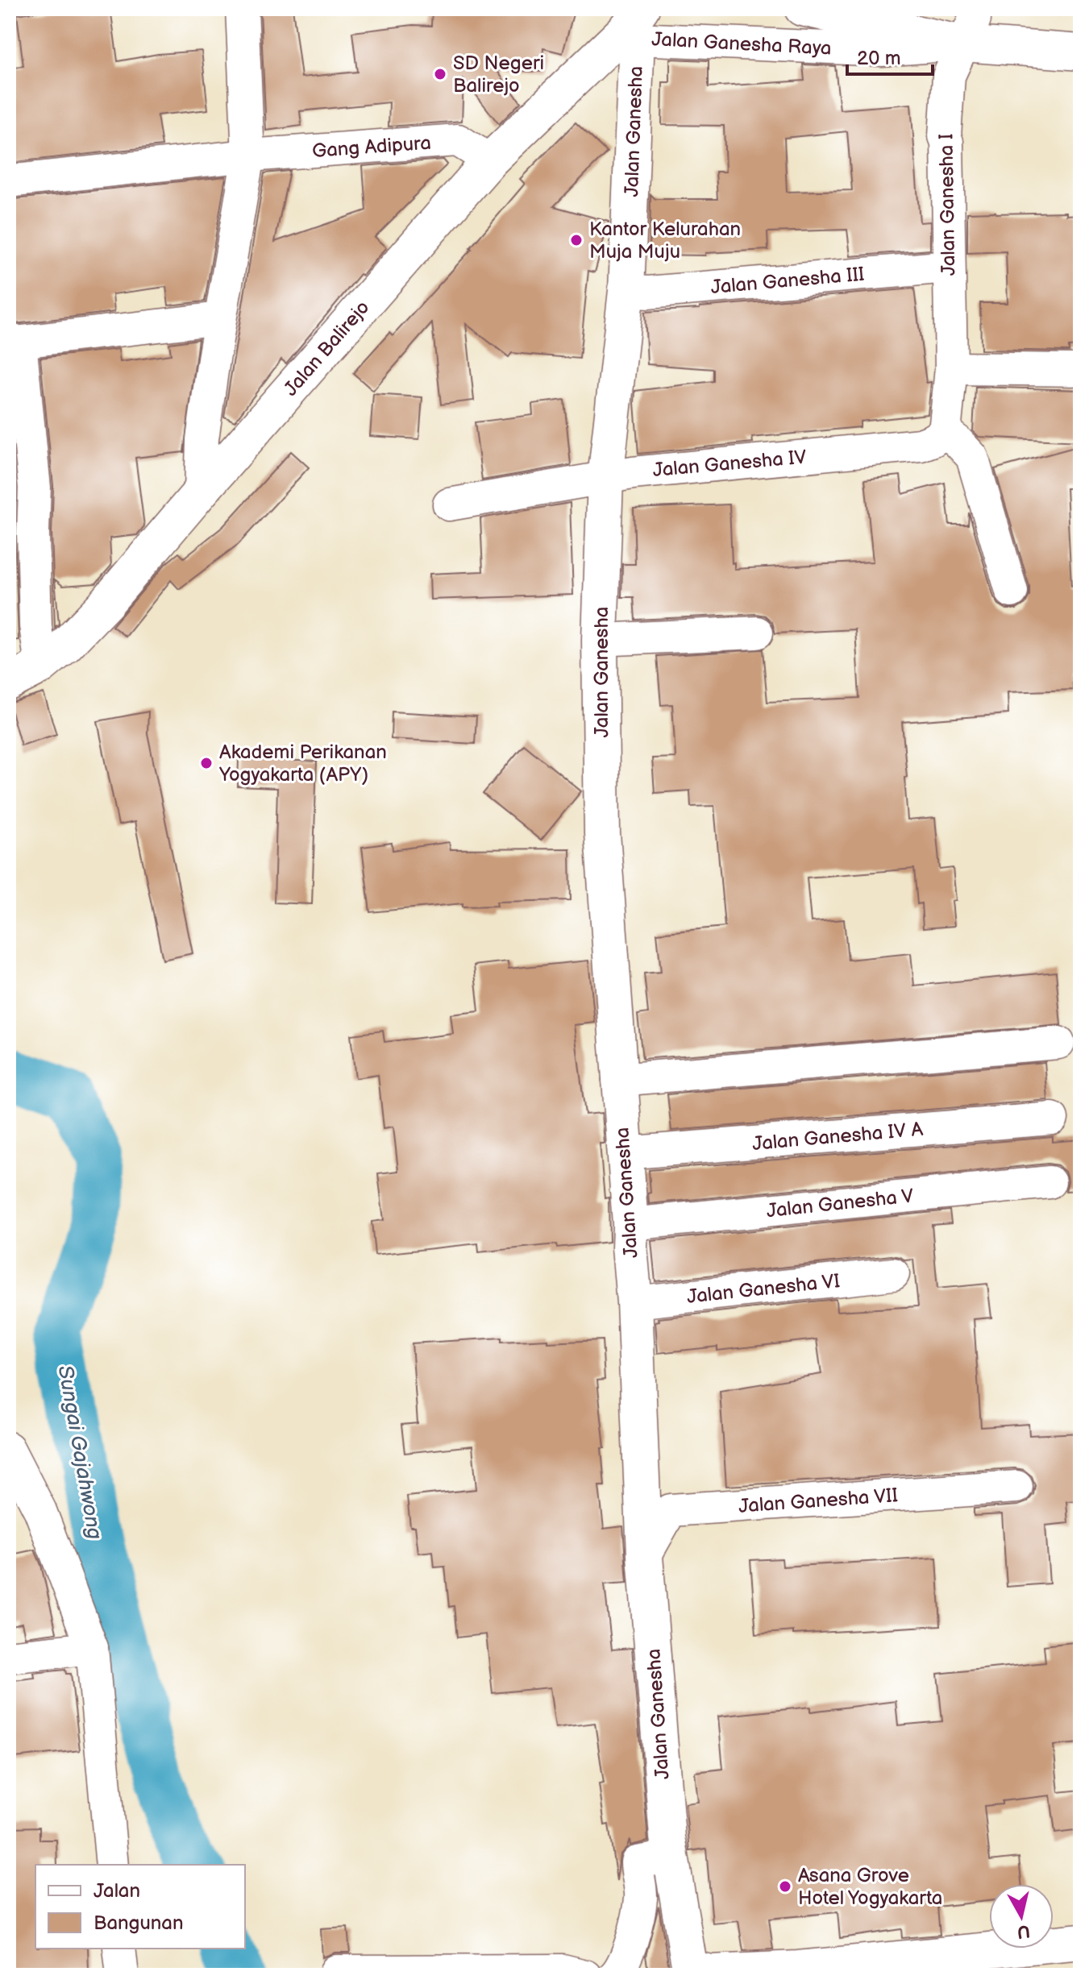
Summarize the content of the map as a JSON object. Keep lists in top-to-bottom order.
{
  "streets": {
    "street": [
      "Jalan Ganesha Raya",
      "Jalan Ganesha",
      "Gang Adipura",
      "Jalan Ganesha I",
      "Jalan Ganesha III",
      "Jalan Balirejo",
      "Jalan Ganesha IV",
      "Jalan Ganesha IV A",
      "Jalan Ganesha V",
      "Jalan Ganesha VI",
      "Jalan Ganesha VII"
    ]
  },
  "crossings": [
    ["Jalan Ganesha Raya", "Jalan Ganesha"],
    ["Jalan Ganesha Raya", "Jalan Ganesha I"],
    ["Jalan Ganesha Raya", "Jalan Balirejo"],
    ["Jalan Ganesha", "Jalan Ganesha III"],
    ["Jalan Ganesha", "Jalan Balirejo"],
    ["Jalan Ganesha", "Jalan Ganesha IV"],
    ["Jalan Ganesha", "Jalan Ganesha IV A"],
    ["Jalan Ganesha", "Jalan Ganesha V"],
    ["Jalan Ganesha", "Jalan Ganesha VI"],
    ["Jalan Ganesha", "Jalan Ganesha VII"],
    ["Gang Adipura", "Jalan Balirejo"],
    ["Jalan Ganesha I", "Jalan Ganesha III"]
  ],
  "water": ["Sungai Gajahwong"],
  "places": [
    "SD Negeri Balirejo",
    "Kantor Kelurahan Muja Muju",
    "Akademi Perikanan Yogyakarta (APY)",
    "Asana Grove Hotel Yogyakarta"
  ],
  "legend": ["Jalan", "Bangunan"],
  "scale_bar": "20 m",
  "north": "bottom"
}
